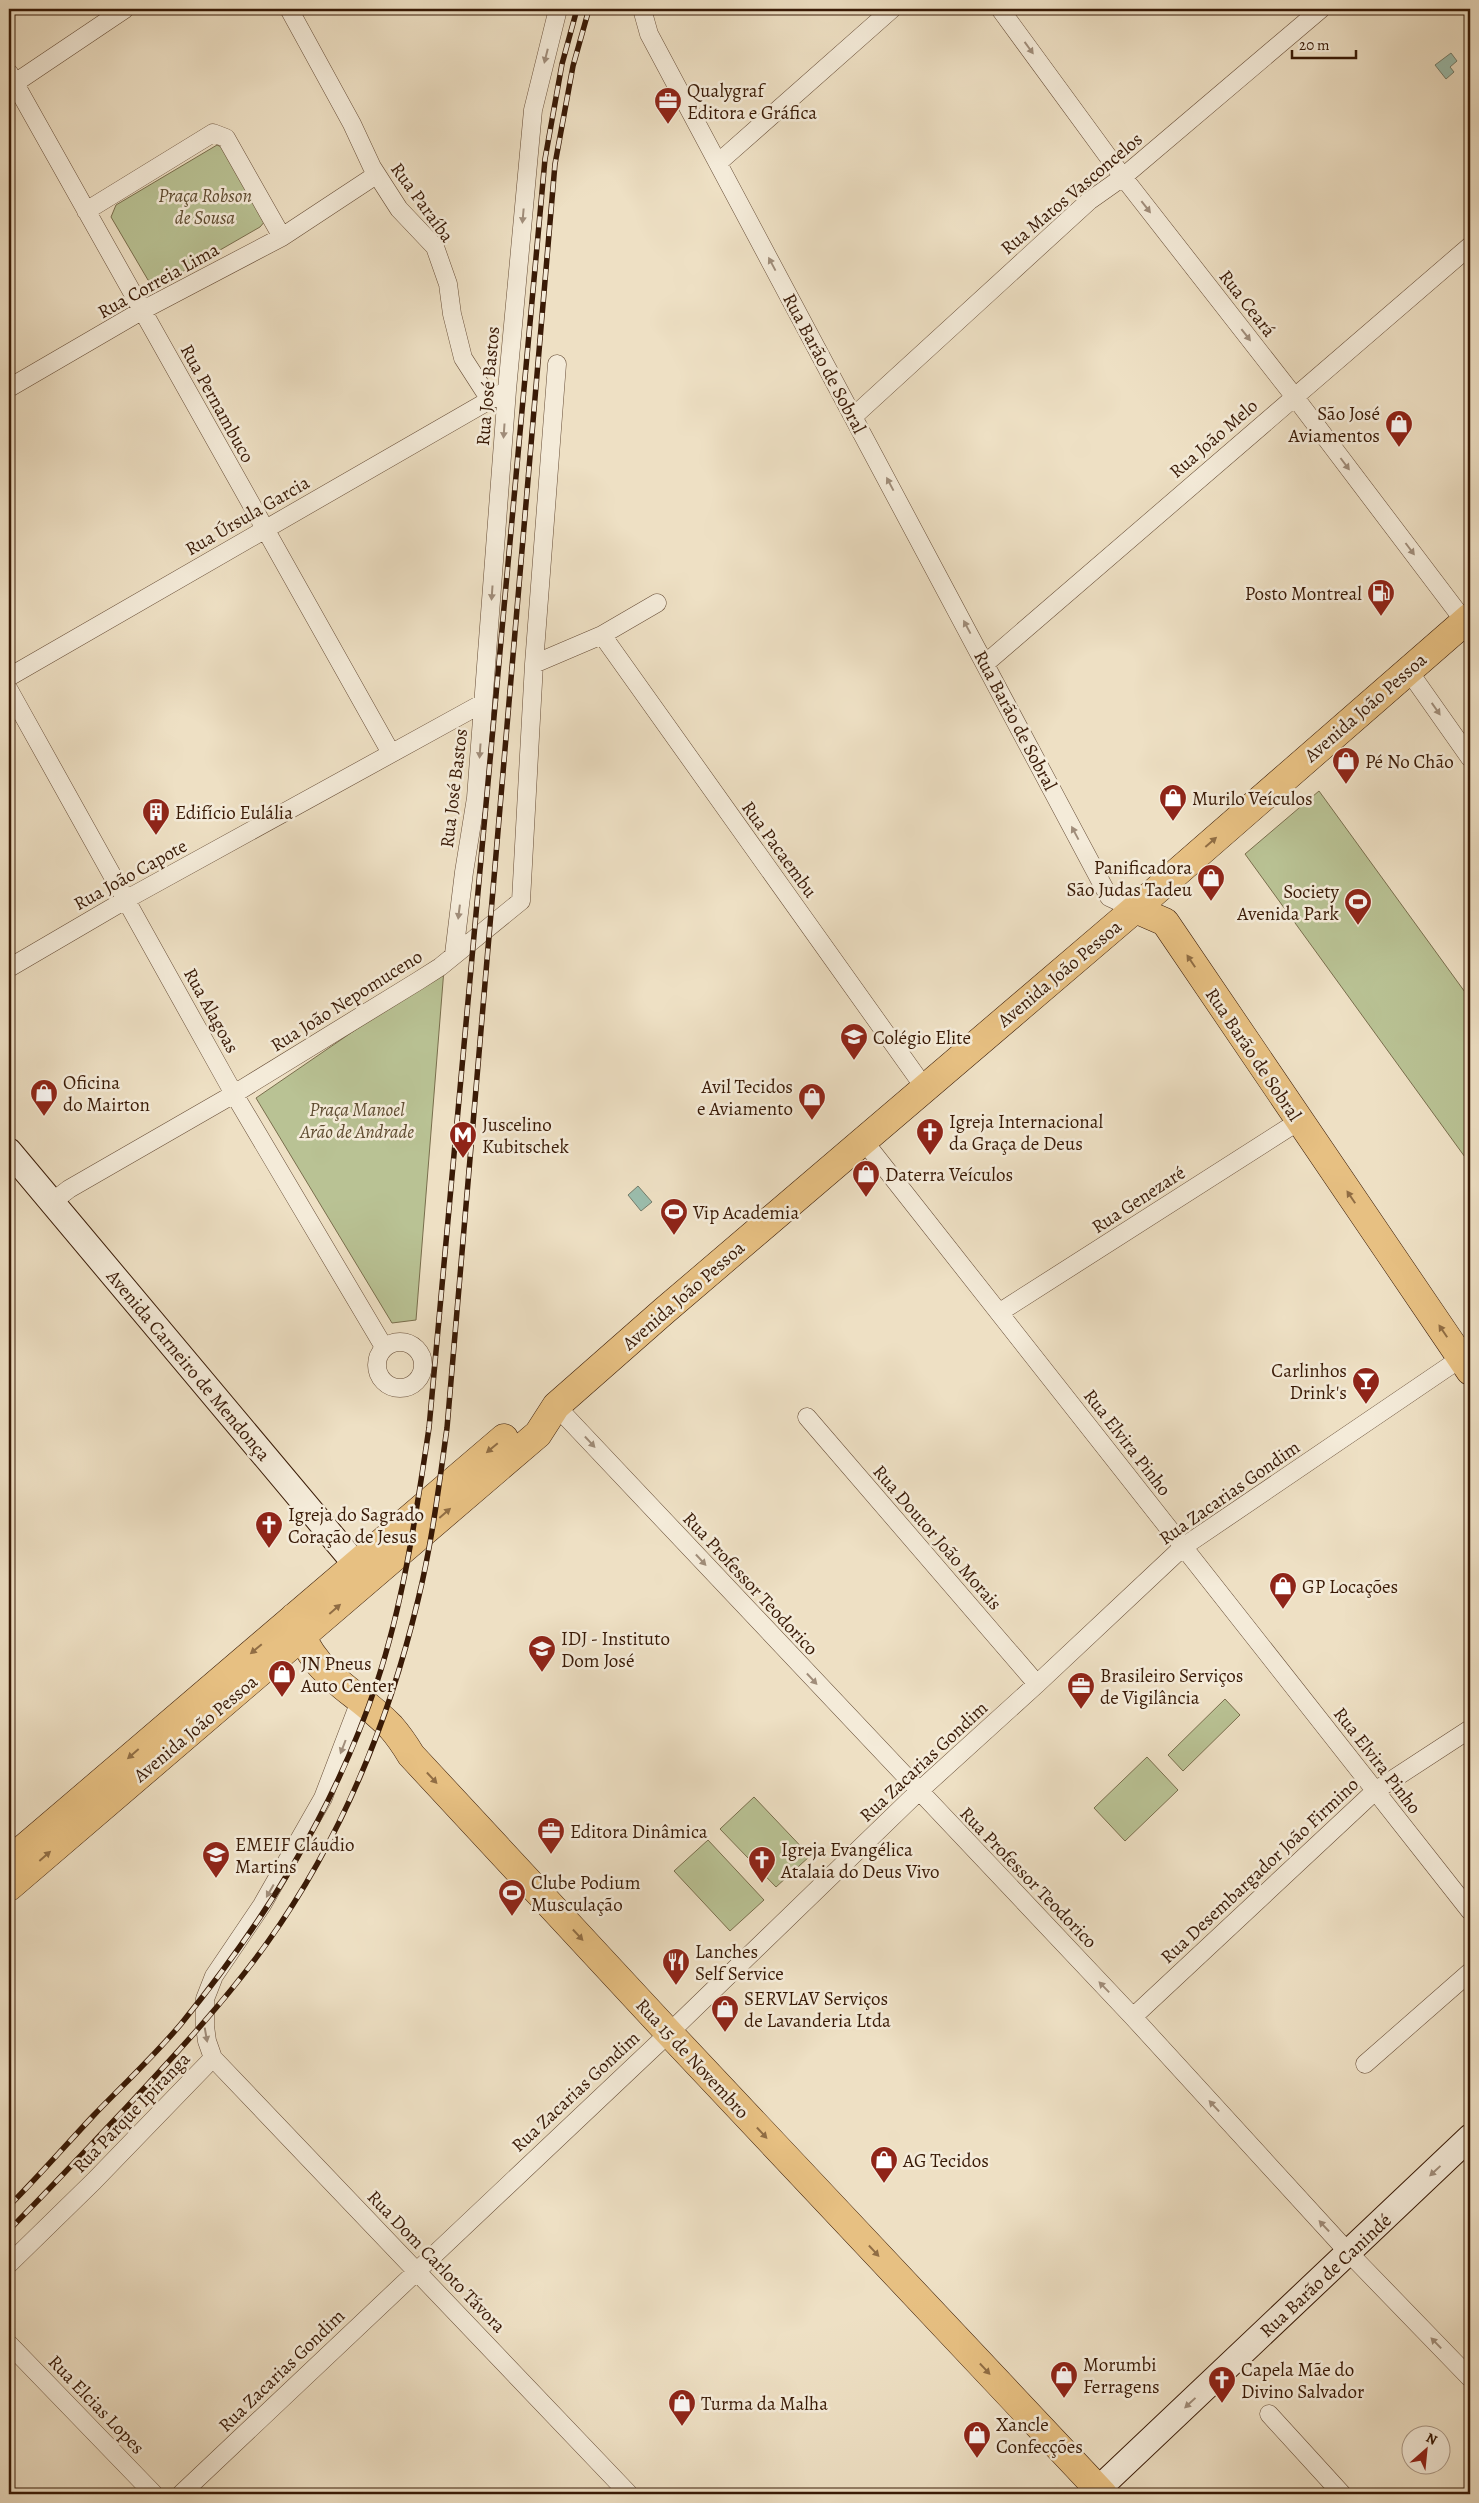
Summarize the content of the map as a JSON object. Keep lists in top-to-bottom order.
{
  "streets": {
    "main road": [
      "Rua Barão de Sobral",
      "Avenida João Pessoa",
      "Avenida Carneiro de Mendonça",
      "Rua 15 de Novembro",
      "Rua Barão de Canindé"
    ],
    "street": [
      "Rua Matos Vasconcelos",
      "Rua Paraíba",
      "Rua Correia Lima",
      "Rua Ceará",
      "Rua José Bastos",
      "Rua Pernambuco",
      "Rua João Melo",
      "Rua Úrsula Garcia",
      "Rua Pacaembu",
      "Rua João Capote",
      "Rua João Nepomuceno",
      "Rua Alagoas",
      "Rua Genezaré",
      "Rua Elvira Pinho",
      "Rua Zacarias Gondim",
      "Rua Doutor João Morais",
      "Rua Professor Teodorico",
      "Rua Desembargador João Firmino",
      "Rua Parque Ipiranga",
      "Rua Dom Carloto Távora",
      "Rua Elcias Lopes"
    ]
  },
  "crossings": [
    ["Rua Matos Vasconcelos", "Rua Ceará"],
    ["Rua Matos Vasconcelos", "Rua Barão de Sobral"],
    ["Rua Paraíba", "Rua Correia Lima"],
    ["Rua Paraíba", "Rua Úrsula Garcia"],
    ["Rua Correia Lima", "Rua Pernambuco"],
    ["Rua Ceará", "Rua João Melo"],
    ["Rua Ceará", "Avenida João Pessoa"],
    ["Rua Barão de Sobral", "Rua João Melo"],
    ["Rua Barão de Sobral", "Avenida João Pessoa"],
    ["Rua Barão de Sobral", "Rua Genezaré"],
    ["Rua Barão de Sobral", "Rua Zacarias Gondim"],
    ["Rua José Bastos", "Rua Úrsula Garcia"],
    ["Rua José Bastos", "Rua João Capote"],
    ["Rua José Bastos", "Rua João Nepomuceno"],
    ["Rua Pernambuco", "Rua Úrsula Garcia"],
    ["Rua Pernambuco", "Rua João Capote"],
    ["Avenida João Pessoa", "Rua Pacaembu"],
    ["Avenida João Pessoa", "Avenida Carneiro de Mendonça"],
    ["Avenida João Pessoa", "Rua Elvira Pinho"],
    ["Avenida João Pessoa", "Rua Professor Teodorico"],
    ["Avenida João Pessoa", "Rua 15 de Novembro"],
    ["Rua João Capote", "Rua Alagoas"],
    ["Rua João Nepomuceno", "Rua Alagoas"],
    ["Rua João Nepomuceno", "Avenida Carneiro de Mendonça"],
    ["Rua Genezaré", "Rua Elvira Pinho"],
    ["Rua Elvira Pinho", "Rua Zacarias Gondim"],
    ["Rua Elvira Pinho", "Rua Desembargador João Firmino"],
    ["Rua Zacarias Gondim", "Rua Doutor João Morais"],
    ["Rua Zacarias Gondim", "Rua Professor Teodorico"],
    ["Rua Zacarias Gondim", "Rua 15 de Novembro"],
    ["Rua Zacarias Gondim", "Rua Dom Carloto Távora"],
    ["Rua Professor Teodorico", "Rua Desembargador João Firmino"],
    ["Rua Professor Teodorico", "Rua Barão de Canindé"],
    ["Rua 15 de Novembro", "Rua Parque Ipiranga"],
    ["Rua 15 de Novembro", "Rua Barão de Canindé"],
    ["Rua Parque Ipiranga", "Rua Dom Carloto Távora"]
  ],
  "one_way": [
    "Rua Ceará",
    "Rua Barão de Sobral",
    "Rua 15 de Novembro",
    "Rua Parque Ipiranga",
    "Rua Barão de Canindé"
  ],
  "parks": ["Praça Robson de Sousa", "Praça Manoel Arão de Andrade"],
  "places": {
    "office": ["Qualygraf Editora e Gráfica", "Brasileiro Serviços de Vigilância", "Editora Dinâmica"],
    "shop": [
      "São José Aviamentos",
      "Pé No Chão",
      "Murilo Veículos",
      "Panificadora São Judas Tadeu",
      "Oficina do Mairton",
      "Avil Tecidos e Aviamento",
      "Daterra Veículos",
      "GP Locações",
      "JN Pneus Auto Center",
      "SERVLAV Serviços de Lavanderia Ltda",
      "AG Tecidos",
      "Morumbi Ferragens",
      "Turma da Malha",
      "Xancle Confecções"
    ],
    "fuel station": ["Posto Montreal"],
    "building": ["Edifício Eulália"],
    "sports": ["Society Avenida Park", "Vip Academia", "Clube Podium Musculação"],
    "school or university": ["Colégio Elite", "IDJ - Instituto Dom José", "EMEIF Cláudio Martins"],
    "church": [
      "Igreja Internacional da Graça de Deus",
      "Igreja do Sagrado Coração de Jesus",
      "Igreja Evangélica Atalaia do Deus Vivo",
      "Capela Mãe do Divino Salvador"
    ],
    "metro station": ["Juscelino Kubitschek"],
    "bar": ["Carlinhos Drink's"],
    "restaurant": ["Lanches Self Service"]
  },
  "scale_bar": "20 m",
  "north": "top right"
}
